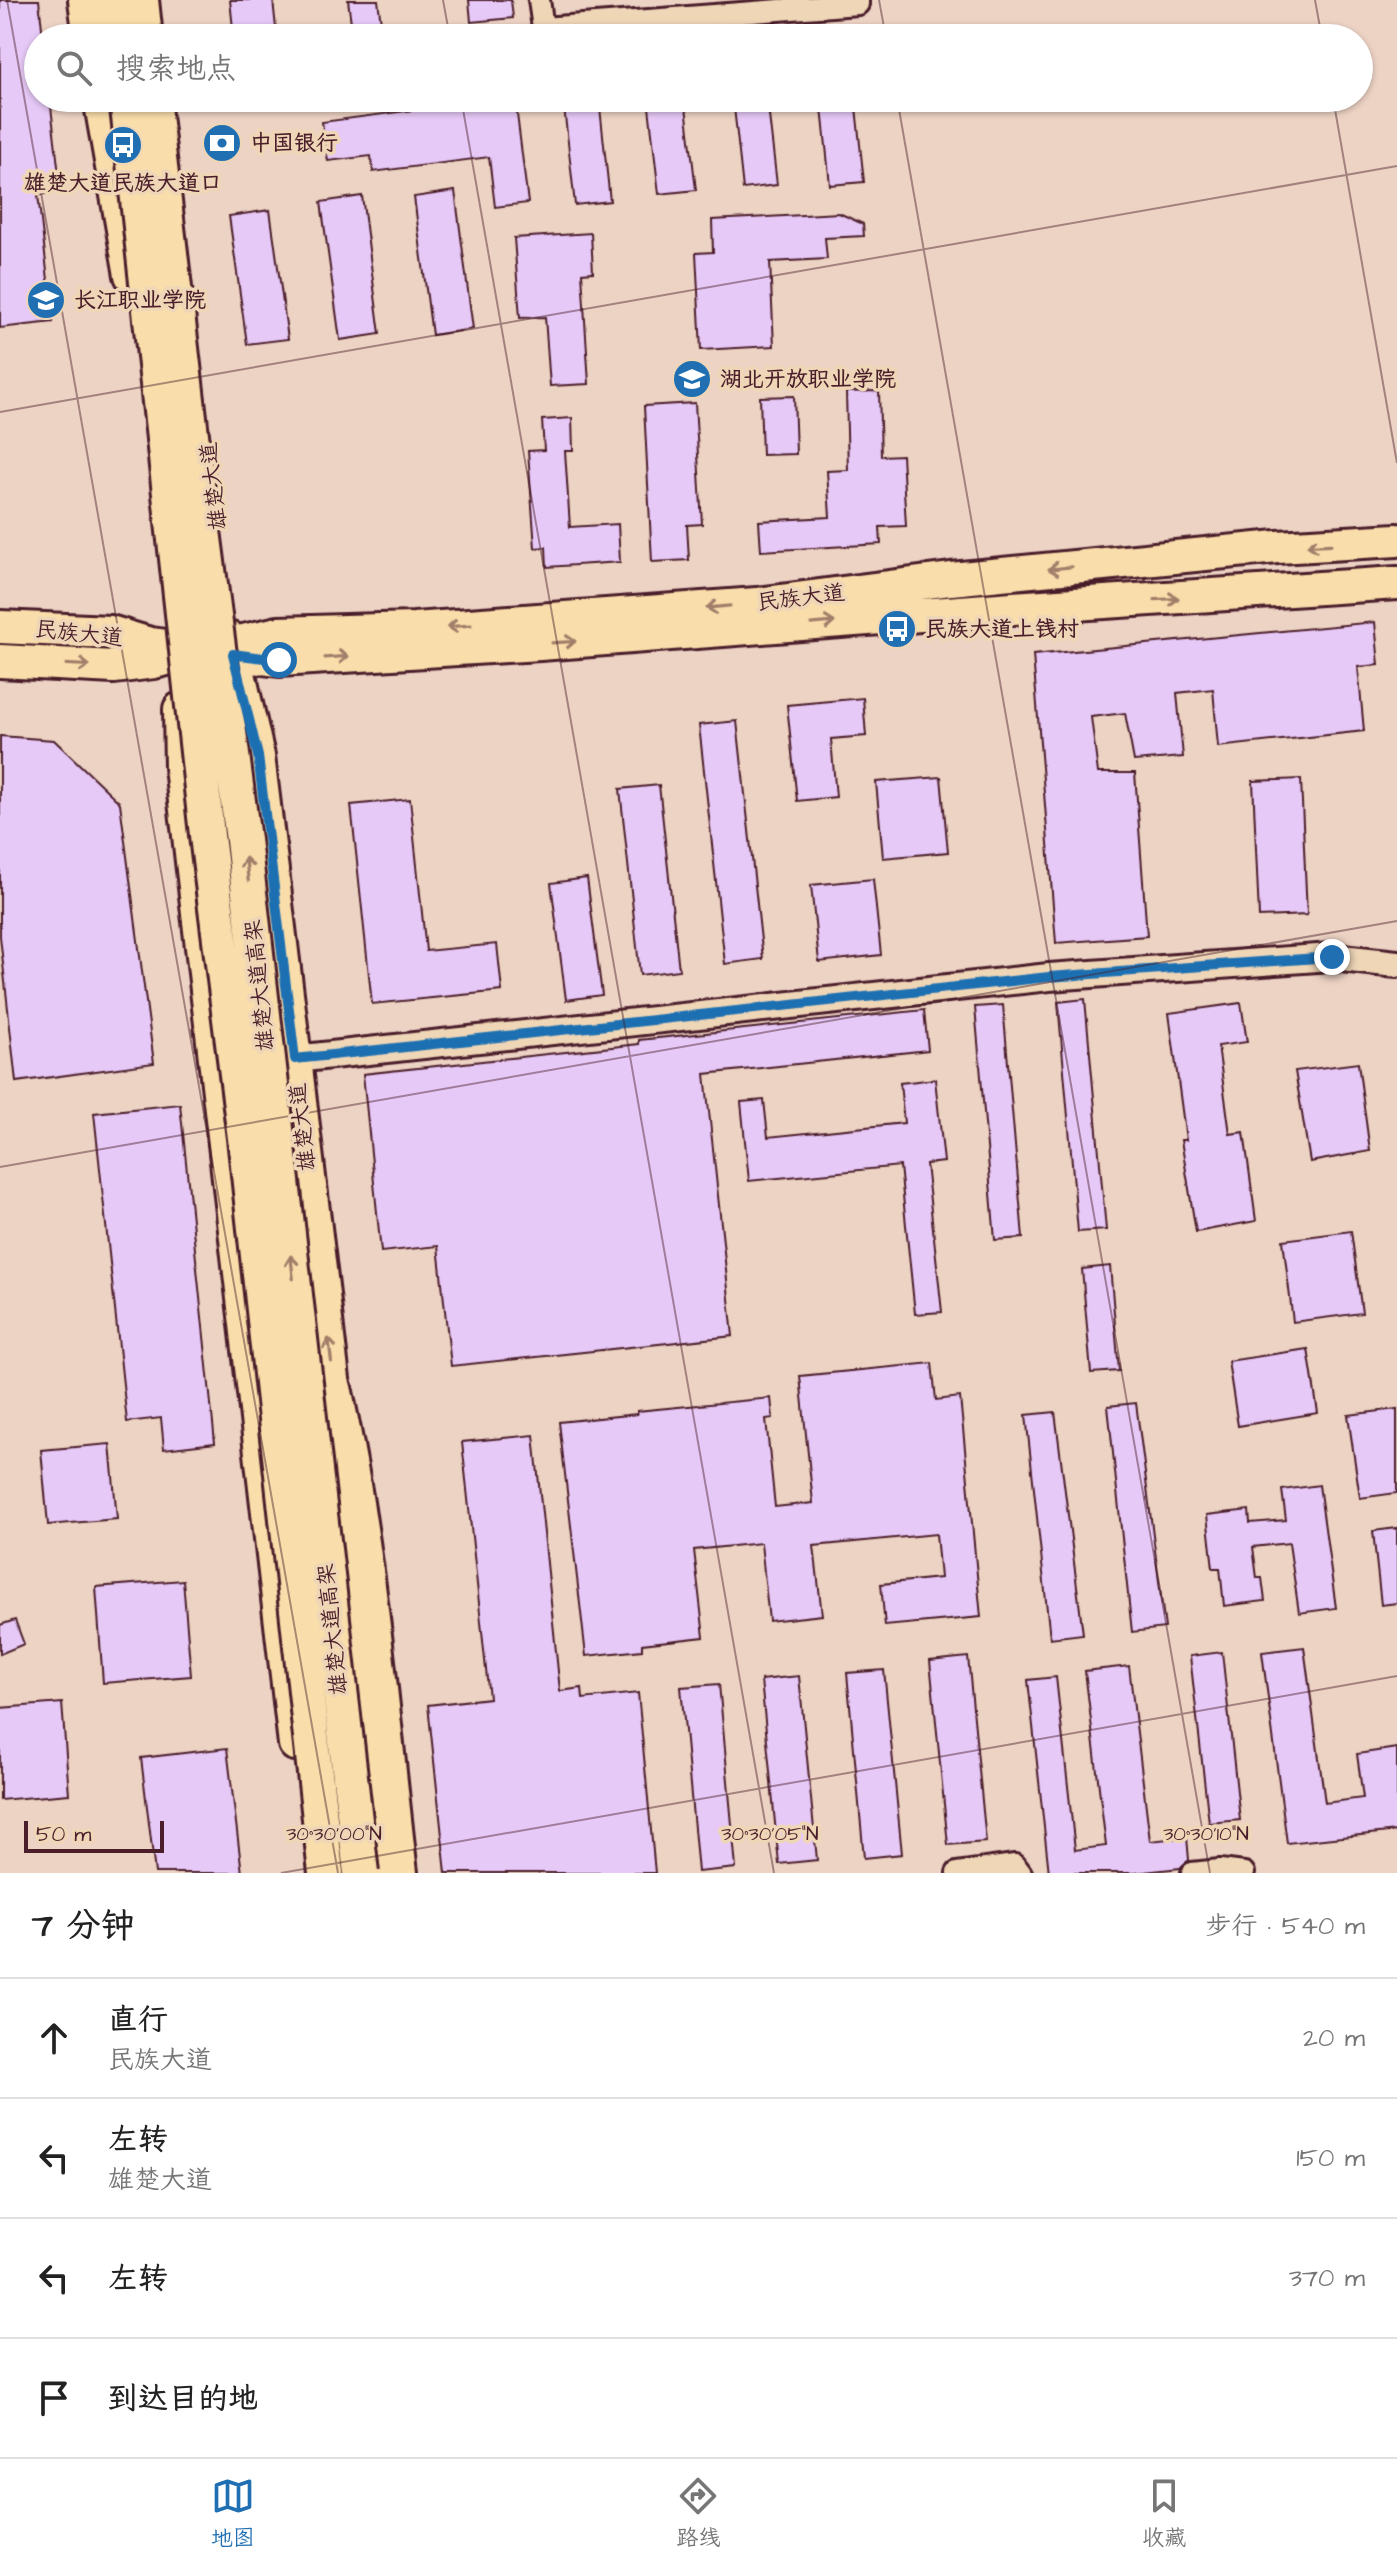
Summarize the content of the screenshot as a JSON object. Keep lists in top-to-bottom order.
{
  "streets": {
    "highway": ["雄楚大道高架"],
    "main road": ["雄楚大道", "民族大道"]
  },
  "crossings": [
    ["雄楚大道", "民族大道"]
  ],
  "places": {
    "bank": ["中国银行"],
    "bus stop": ["雄楚大道民族大道口", "民族大道上钱村"],
    "school or university": ["长江职业学院", "湖北开放职业学院"]
  },
  "scale_bar": "50 m",
  "page": {
    "search": "搜索地点",
    "scale": "50 m",
    "heading": ["7 分钟", "步行 · 540 m"],
    "list": [
      ["直行", "民族大道", "20 m"],
      ["左转", "雄楚大道", "150 m"],
      ["左转", "370 m"],
      "到达目的地"
    ],
    "nav": ["地图", "路线", "收藏"]
  },
  "coordinates": ["30°30'00\"N", "30°30'05\"N", "30°30'10\"N"]
}
